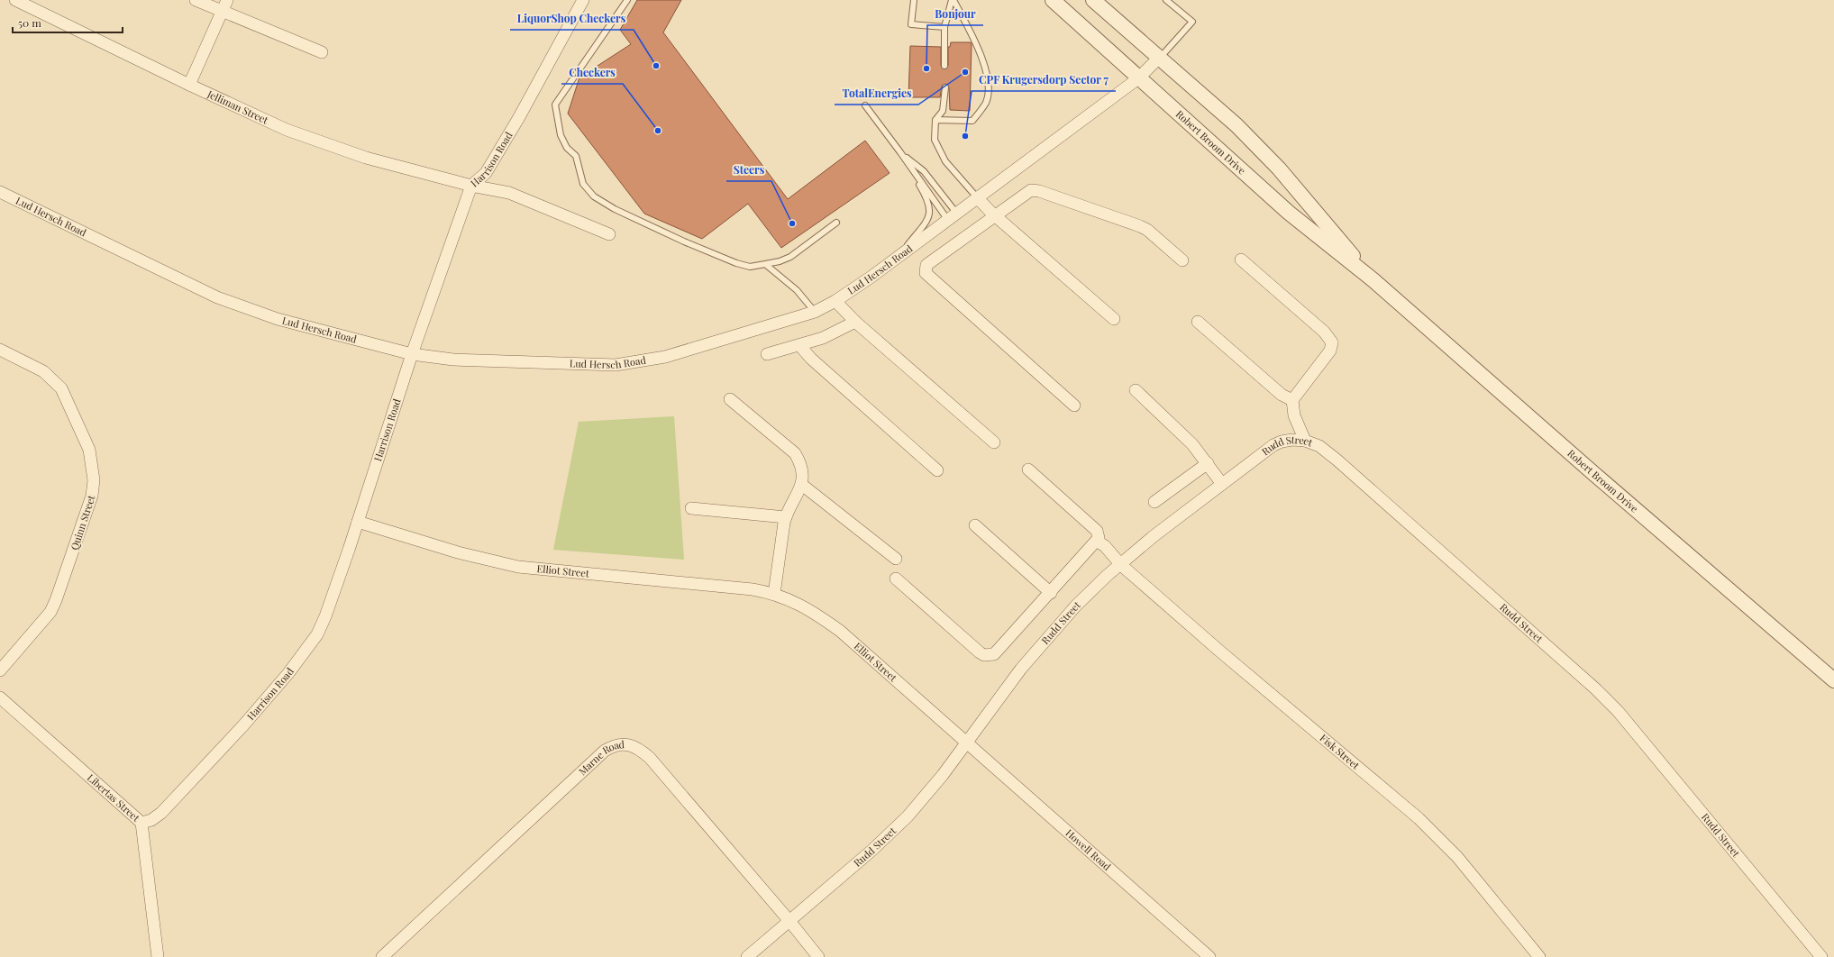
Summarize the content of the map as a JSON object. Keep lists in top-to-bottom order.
{
  "streets": {
    "street": [
      "Jelliman Street",
      "Robert Broom Drive",
      "Harrison Road",
      "Lud Hersch Road",
      "Rudd Street",
      "Quinn Street",
      "Elliot Street",
      "Fisk Street",
      "Marne Road",
      "Libertas Street",
      "Howell Road"
    ]
  },
  "crossings": [
    ["Jelliman Street", "Harrison Road"],
    ["Robert Broom Drive", "Lud Hersch Road"],
    ["Harrison Road", "Lud Hersch Road"],
    ["Harrison Road", "Elliot Street"],
    ["Harrison Road", "Libertas Street"],
    ["Rudd Street", "Elliot Street"],
    ["Rudd Street", "Fisk Street"],
    ["Rudd Street", "Marne Road"],
    ["Rudd Street", "Howell Road"],
    ["Elliot Street", "Howell Road"]
  ],
  "places": [
    "LiquorShop Checkers",
    "Bonjour",
    "TotalEnergies",
    "Checkers",
    "CPF Krugersdorp Sector 7",
    "Steers"
  ],
  "scale_bar": "50 m"
}
